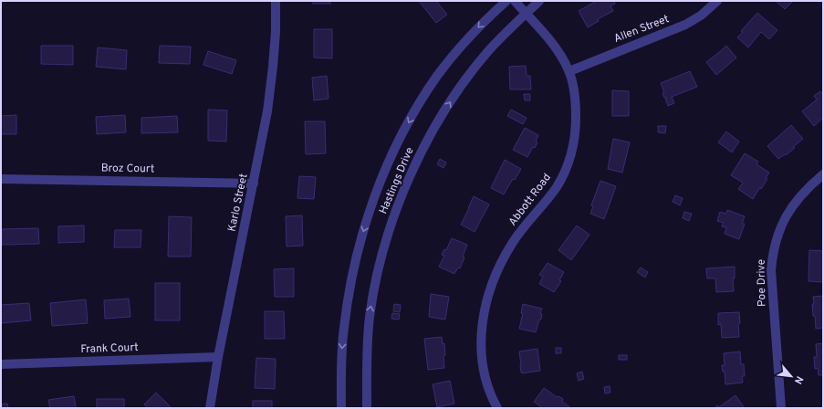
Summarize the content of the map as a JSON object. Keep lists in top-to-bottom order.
{
  "streets": {
    "street": [
      "Allen Street",
      "Broz Court",
      "Hastings Drive",
      "Abbott Road",
      "Karlo Street",
      "Poe Drive",
      "Frank Court"
    ]
  },
  "crossings": [
    ["Allen Street", "Abbott Road"],
    ["Broz Court", "Karlo Street"],
    ["Hastings Drive", "Abbott Road"],
    ["Karlo Street", "Frank Court"]
  ],
  "north": "bottom right"
}
